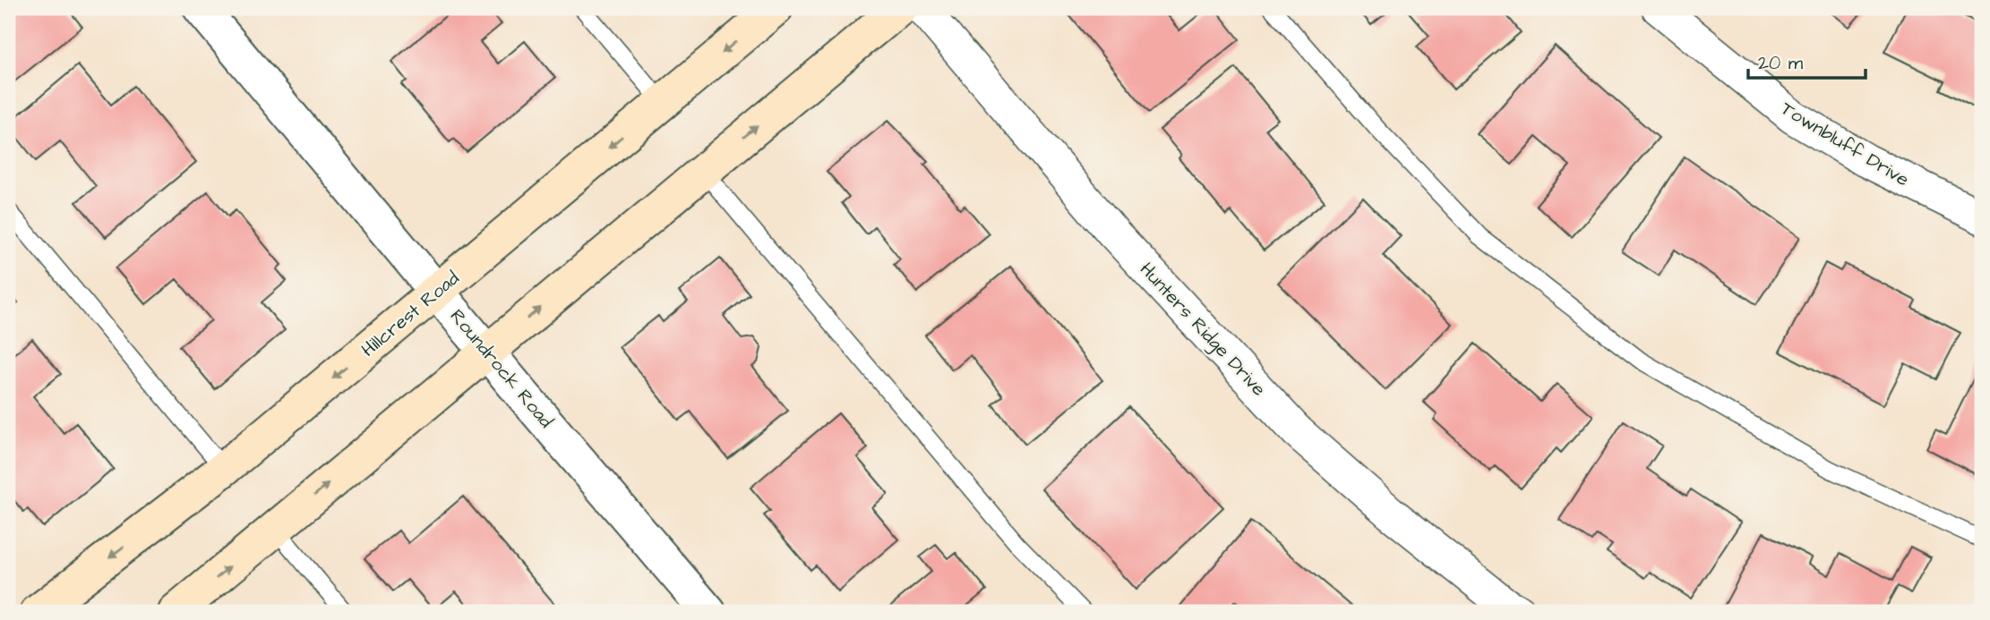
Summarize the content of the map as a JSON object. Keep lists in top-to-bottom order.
{
  "streets": {
    "main road": ["Hillcrest Road"],
    "street": ["Townbluff Drive", "Hunters Ridge Drive", "Roundrock Road"]
  },
  "crossings": [
    ["Hillcrest Road", "Roundrock Road"]
  ],
  "scale_bar": "20 m"
}
